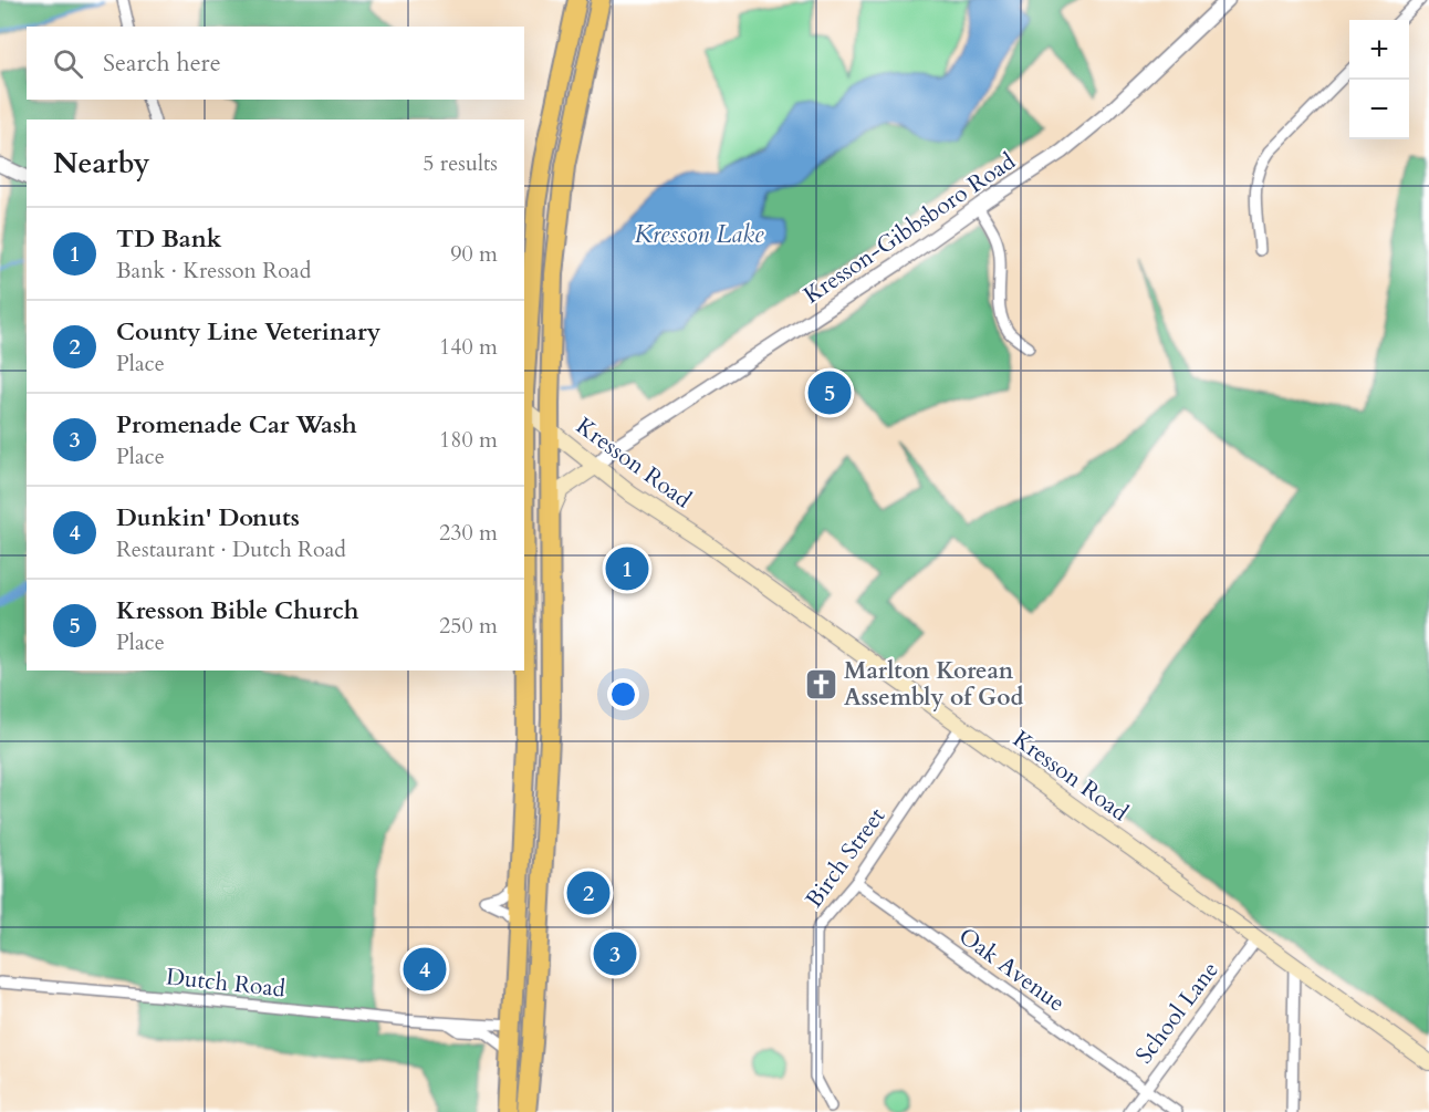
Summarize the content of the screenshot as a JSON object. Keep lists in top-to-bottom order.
{
  "streets": {
    "main road": ["Kresson Road"],
    "street": [
      "Kresson-Gibbsboro Road",
      "Birch Street",
      "Oak Avenue",
      "Dutch Road",
      "School Lane"
    ]
  },
  "crossings": [
    ["Kresson-Gibbsboro Road", "Kresson Road"],
    ["Kresson Road", "Birch Street"],
    ["Kresson Road", "School Lane"],
    ["Birch Street", "Oak Avenue"],
    ["Oak Avenue", "School Lane"]
  ],
  "water": ["Kresson Lake"],
  "places": {
    "church": ["Marlton Korean Assembly of God"]
  },
  "page": {
    "map_buttons": ["+", "−"],
    "search": "Search here",
    "heading": ["Nearby", "5 results"],
    "list": [
      {
        "mark": "1",
        "name": "TD Bank",
        "note": "Bank · Kresson Road",
        "value": "90 m"
      },
      {
        "mark": "2",
        "name": "County Line Veterinary",
        "note": "Place",
        "value": "140 m"
      },
      {
        "mark": "3",
        "name": "Promenade Car Wash",
        "note": "Place",
        "value": "180 m"
      },
      {
        "mark": "4",
        "name": "Dunkin' Donuts",
        "note": "Restaurant · Dutch Road",
        "value": "230 m"
      },
      {
        "mark": "5",
        "name": "Kresson Bible Church",
        "note": "Place",
        "value": "250 m"
      }
    ],
    "pins": [
      "5",
      "1",
      "2",
      "3",
      "4"
    ]
  }
}
